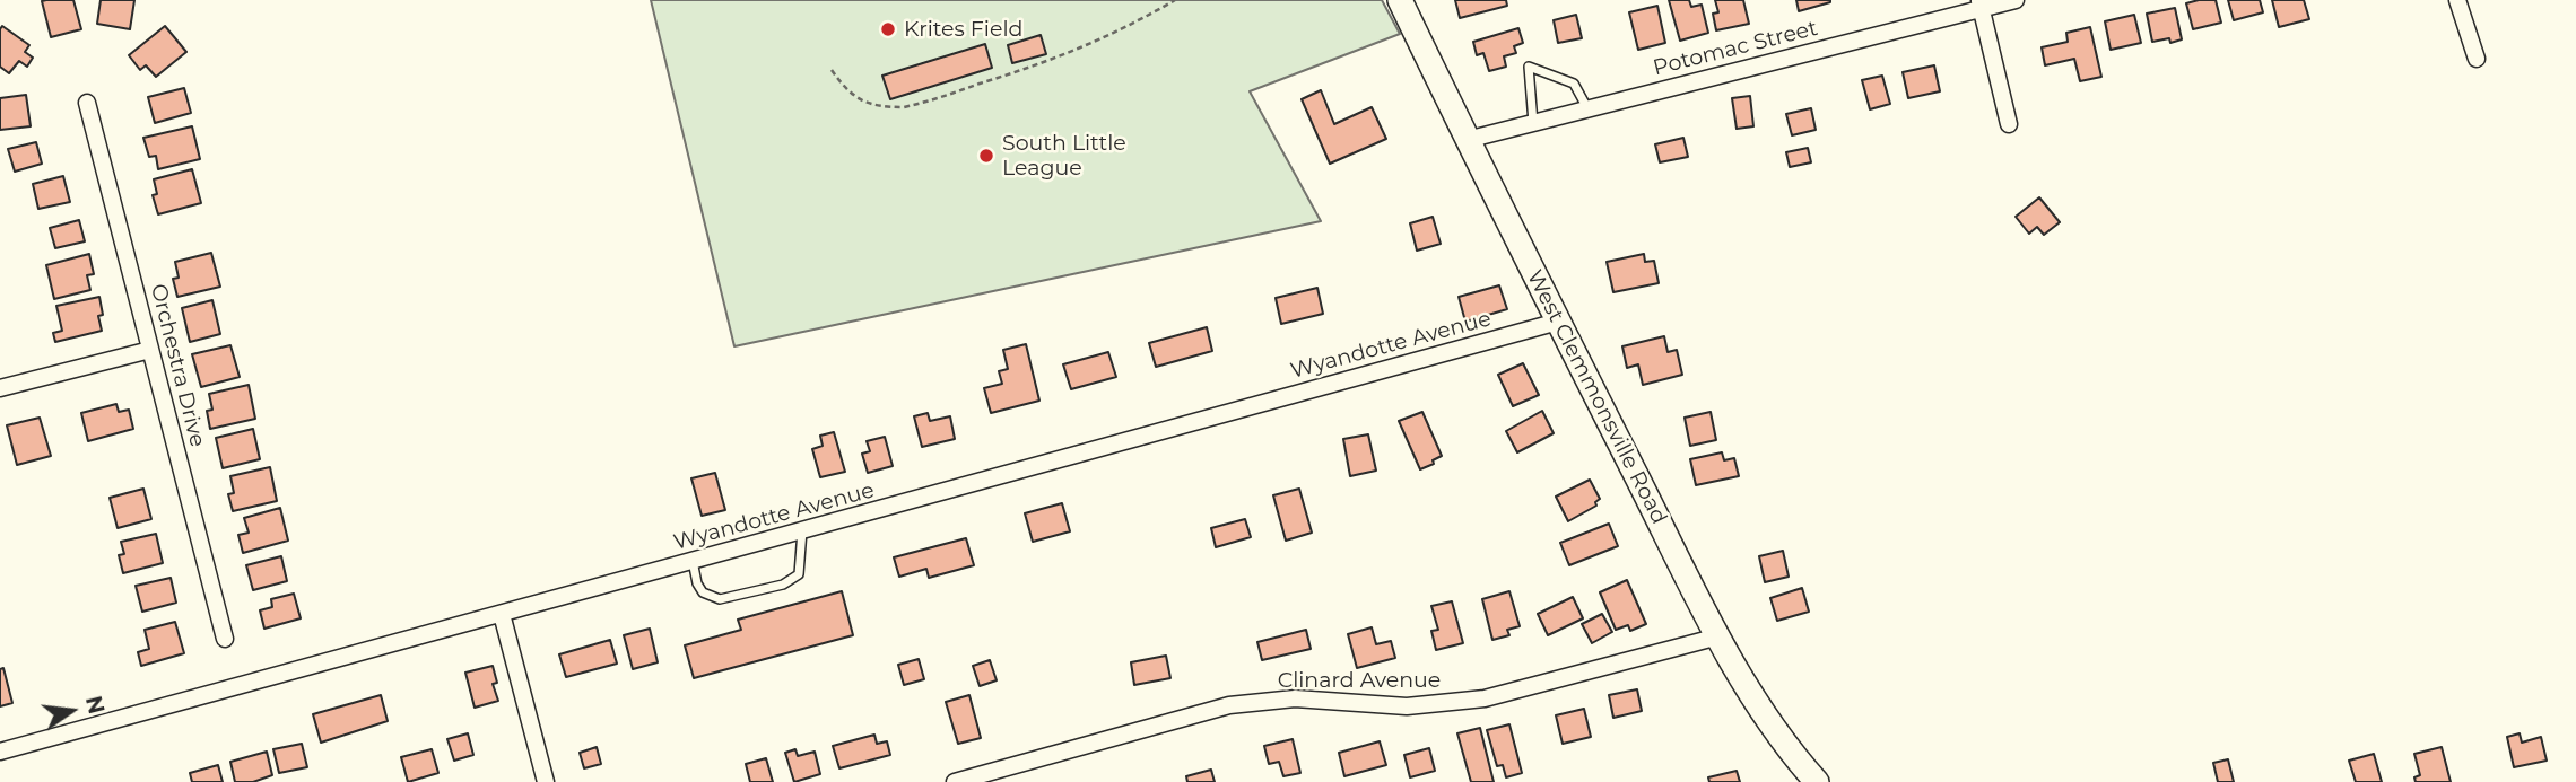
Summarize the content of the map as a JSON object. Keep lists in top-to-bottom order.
{
  "streets": {
    "main road": ["West Clemmonsville Road"],
    "street": [
      "Potomac Street",
      "Wyandotte Avenue",
      "Orchestra Drive",
      "Clinard Avenue"
    ]
  },
  "crossings": [
    ["Potomac Street", "West Clemmonsville Road"],
    ["Wyandotte Avenue", "West Clemmonsville Road"],
    ["West Clemmonsville Road", "Clinard Avenue"]
  ],
  "places": ["Krites Field", "South Little League"],
  "north": "right"
}
